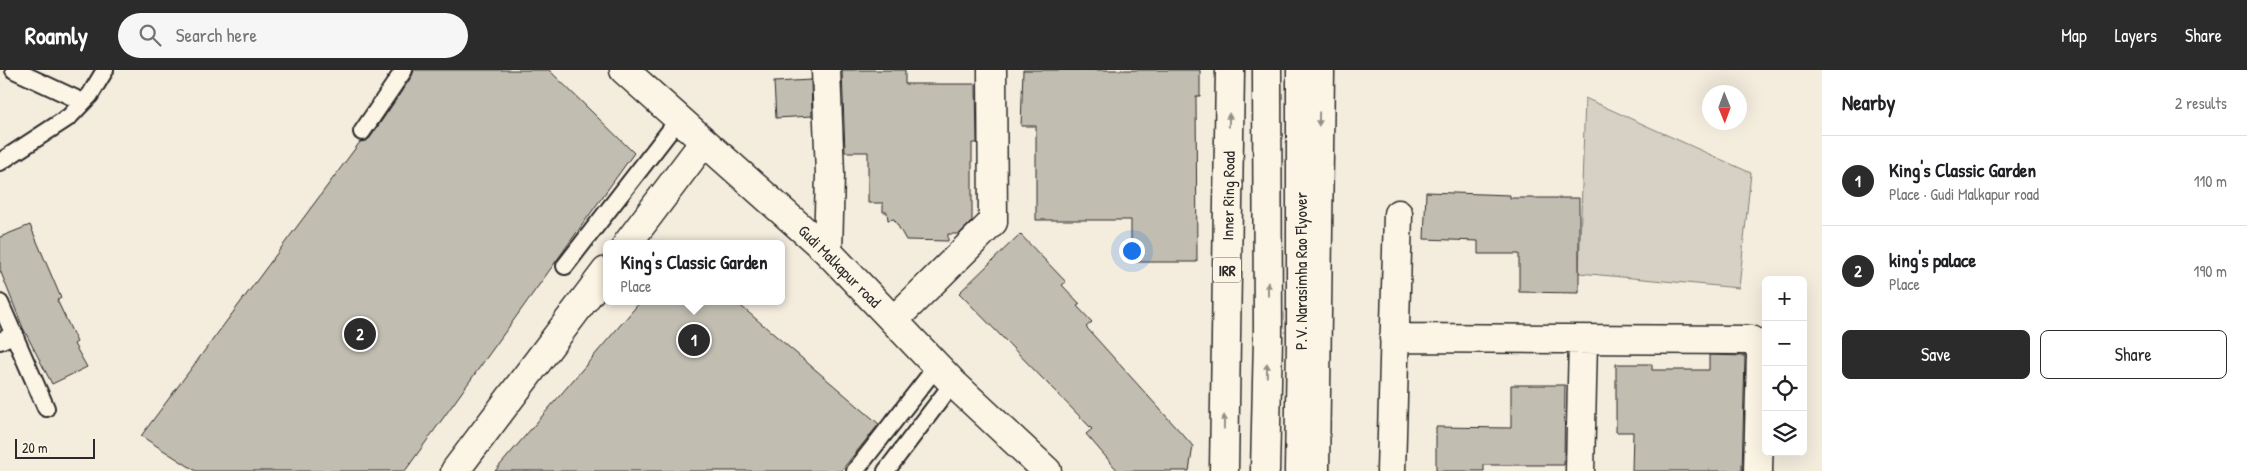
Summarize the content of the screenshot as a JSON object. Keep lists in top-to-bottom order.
{
  "streets": {
    "main road": [
      "Inner Ring Road",
      "Gudi Malkapur road",
      "IRR",
      "P.V. Narasimha Rao Flyover"
    ]
  },
  "scale_bar": "20 m",
  "north": "bottom",
  "page": {
    "header": "Roamly",
    "search": "Search here",
    "nav": ["Map", "Layers", "Share"],
    "heading": ["Nearby", "2 results"],
    "list": [
      {
        "mark": "1",
        "name": "King's Classic Garden",
        "note": "Place · Gudi Malkapur road",
        "value": "110 m"
      },
      {
        "mark": "2",
        "name": "king's palace",
        "note": "Place",
        "value": "190 m"
      }
    ],
    "popup": ["King's Classic Garden", "Place"],
    "map_buttons": ["+", "−"],
    "buttons": ["Save", "Share"],
    "pins": ["2", "1"],
    "scale": "20 m"
  }
}
